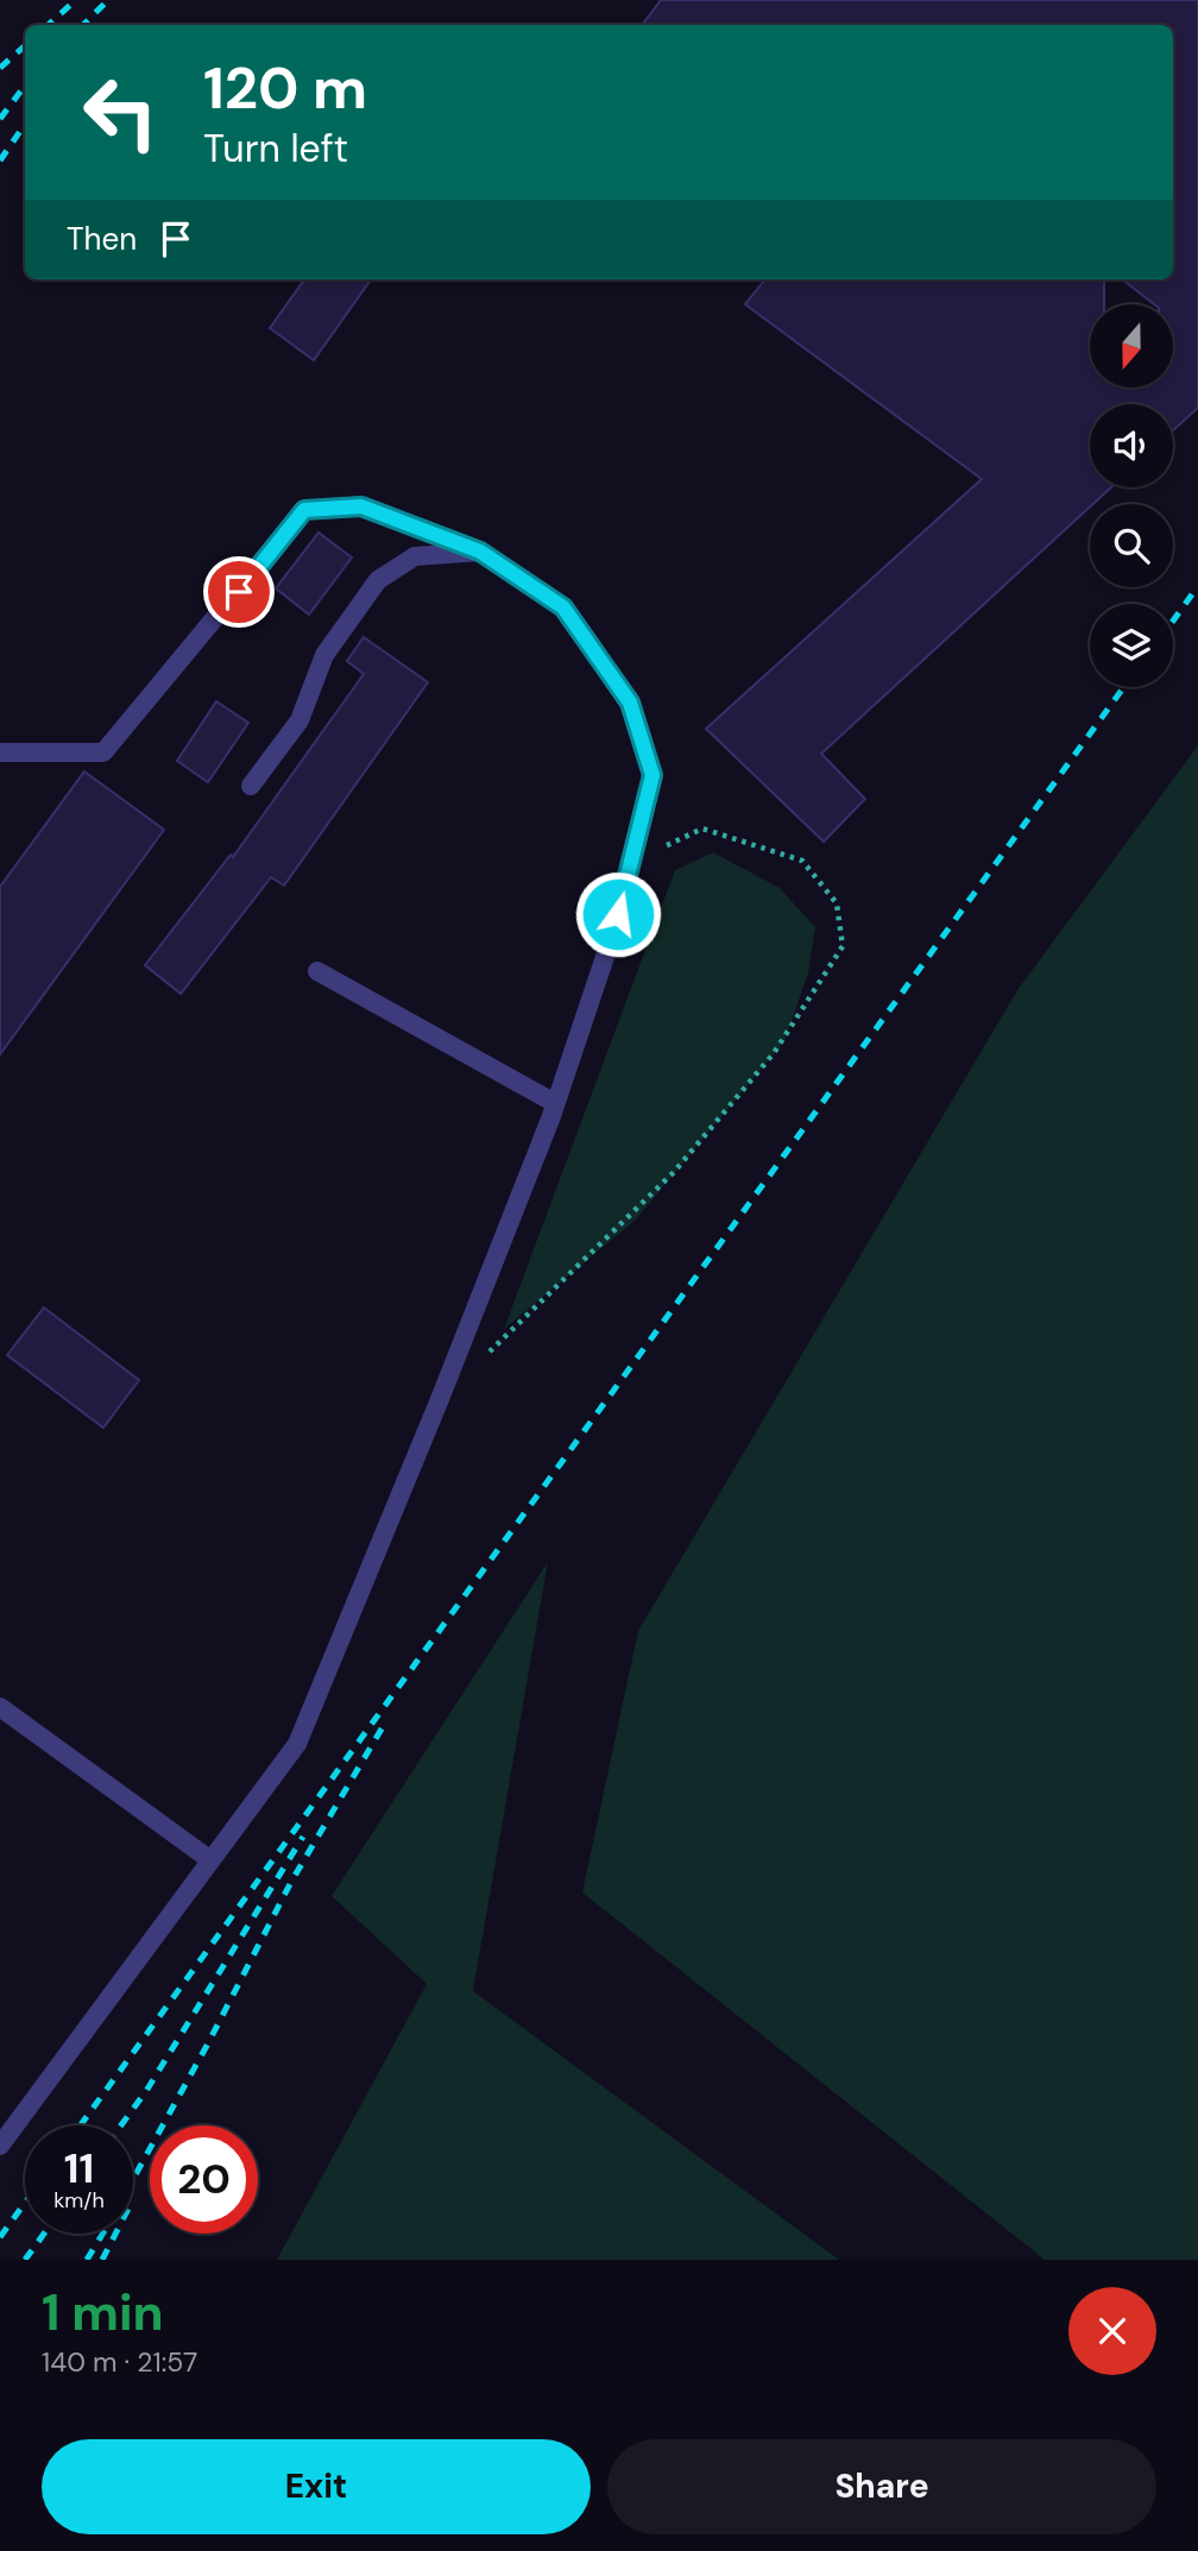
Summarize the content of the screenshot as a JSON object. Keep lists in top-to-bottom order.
{
  "north": "bottom",
  "page": {
    "turn": ["120 m", "Turn left"],
    "then": "Then",
    "speed": "11 km/h",
    "limit": "20",
    "heading": ["1 min", "140 m · 21:57"],
    "buttons": ["Exit", "Share"]
  }
}
